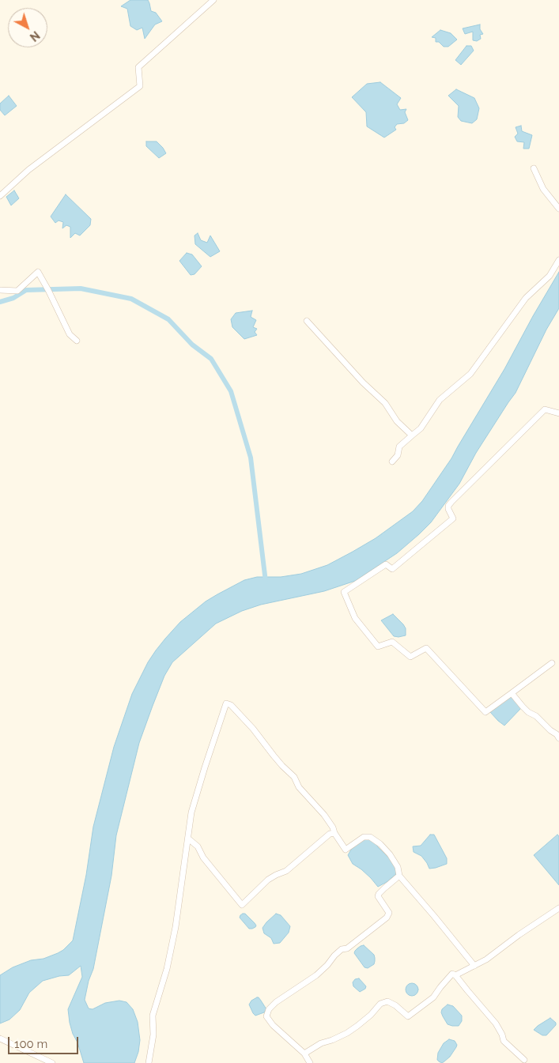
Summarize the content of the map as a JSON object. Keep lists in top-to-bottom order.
{
  "scale_bar": "100 m",
  "north": "bottom right"
}
